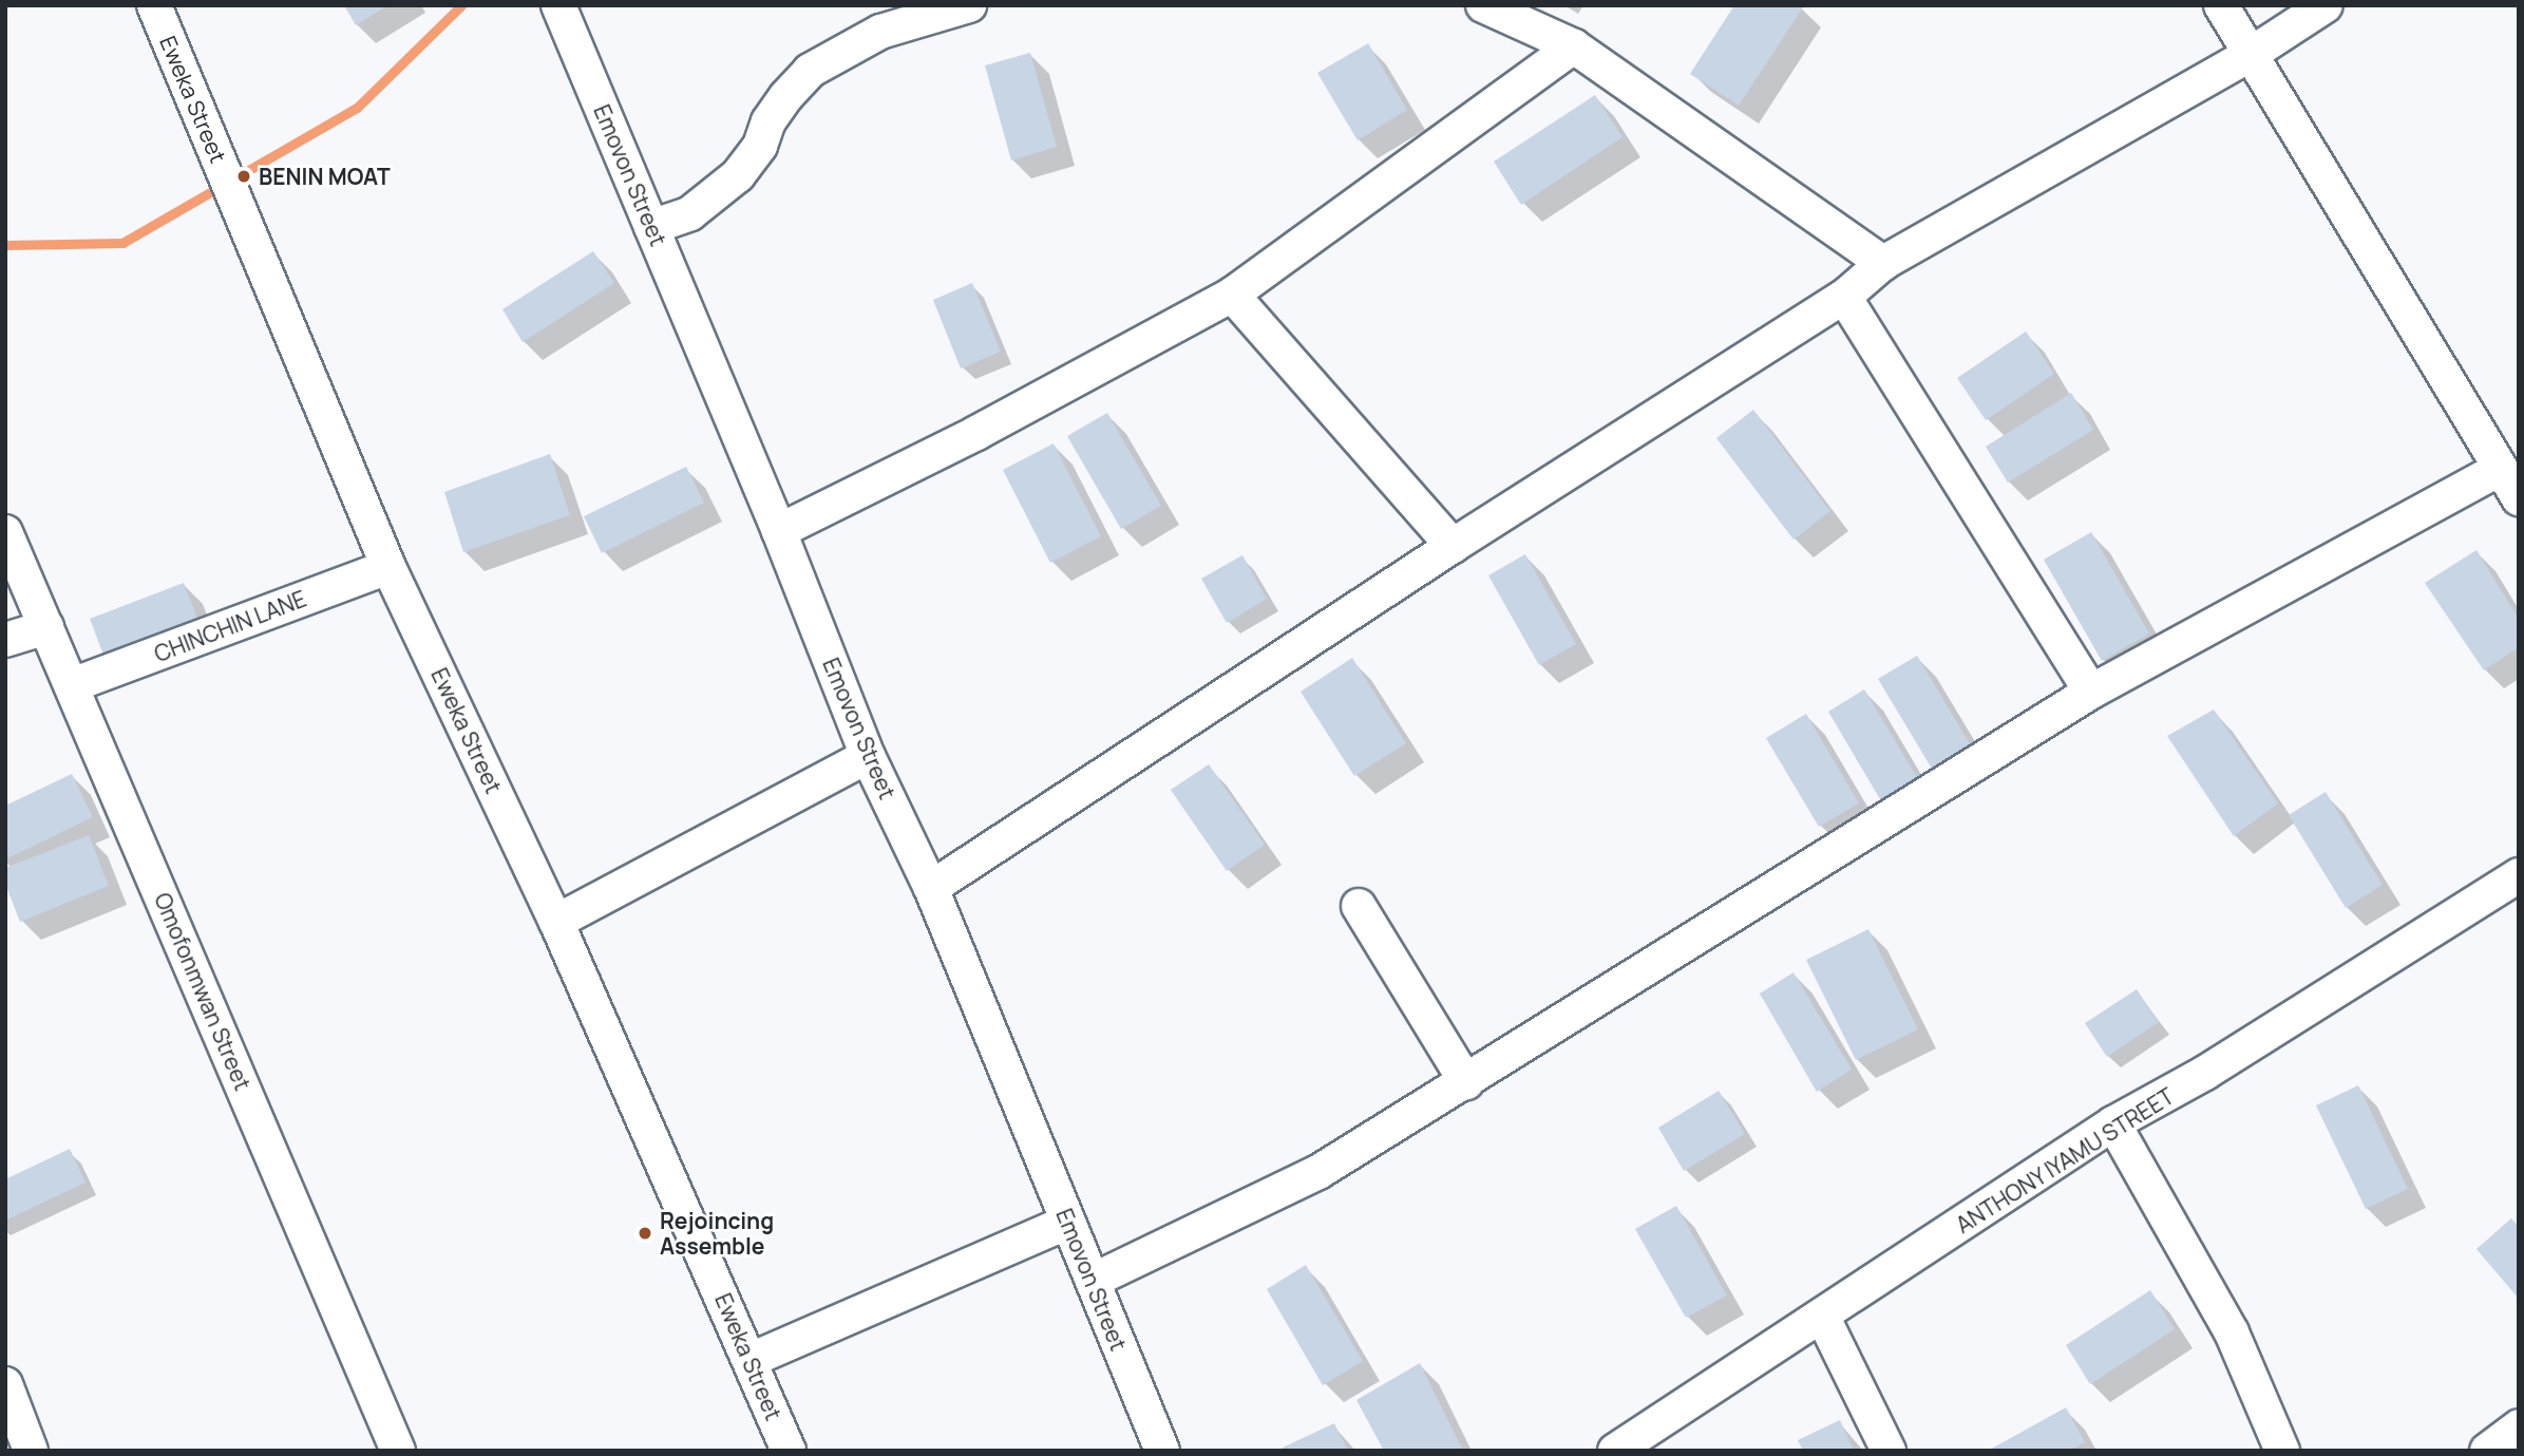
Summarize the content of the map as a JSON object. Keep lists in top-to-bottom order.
{
  "streets": {
    "street": [
      "Eweka Street",
      "Emovon Street",
      "CHINCHIN LANE",
      "Omofonmwan Street",
      "ANTHONY IYAMU STREET"
    ]
  },
  "crossings": [
    ["Eweka Street", "CHINCHIN LANE"],
    ["CHINCHIN LANE", "Omofonmwan Street"]
  ],
  "places": ["BENIN MOAT", "Rejoincing Assemble"]
}
